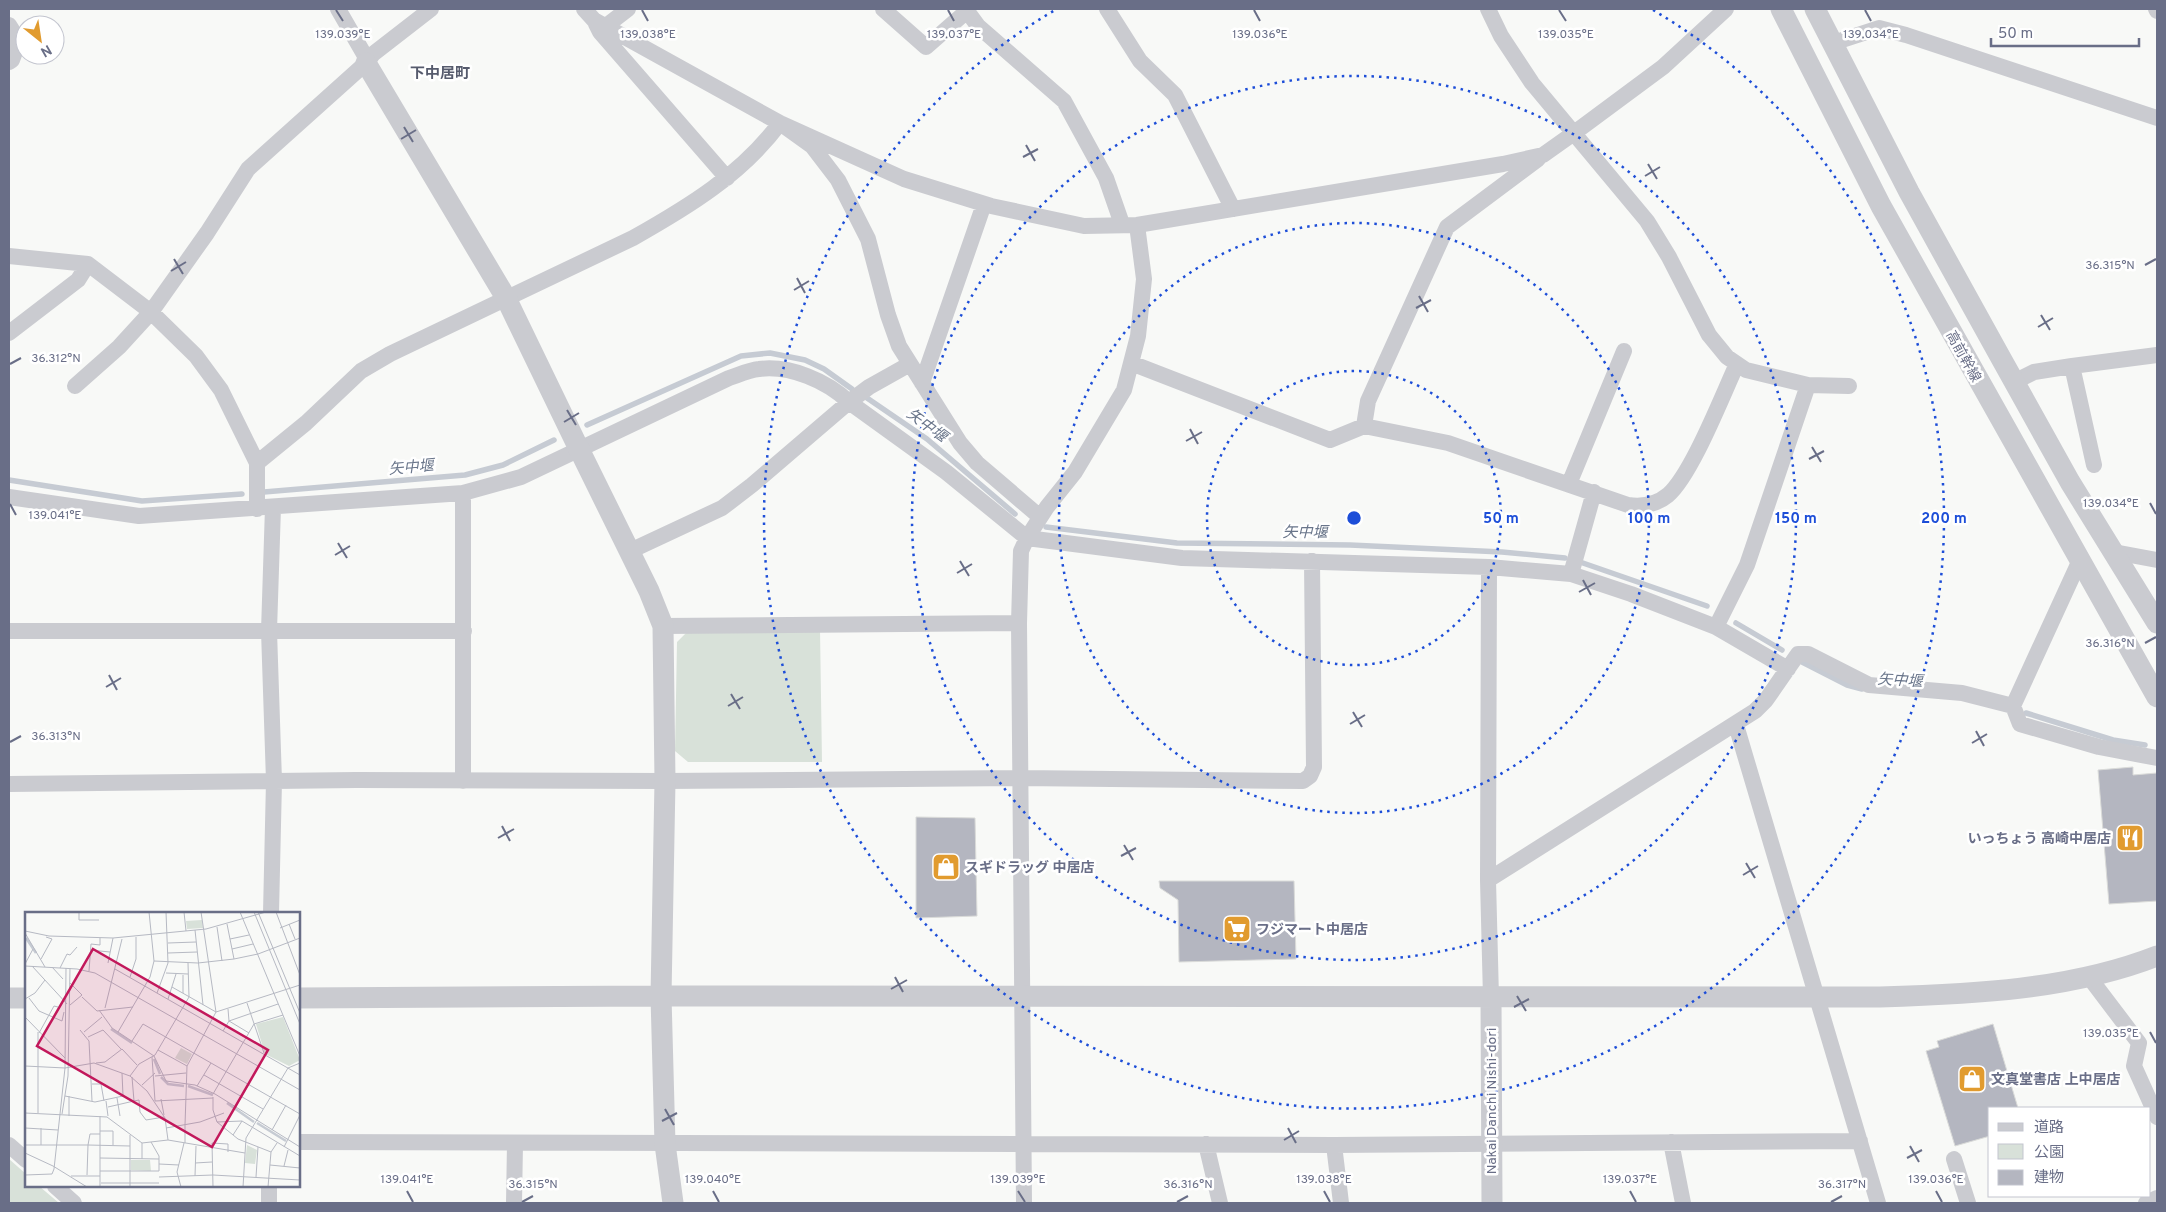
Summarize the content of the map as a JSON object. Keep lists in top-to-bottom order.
{
  "streets": {
    "street": ["高前幹線", "Nakai Danchi Nishi-dori"]
  },
  "districts": ["下中居町"],
  "water": ["矢中堰"],
  "places": {
    "restaurant": ["いっちょう 高崎中居店"],
    "shop": ["スギドラッグ 中居店", "文真堂書店 上中居店"],
    "supermarket": ["フジマート中居店"]
  },
  "legend": ["道路", "公園", "建物"],
  "scale_bar": "50 m",
  "north": "bottom right",
  "coordinates": [
    "139.035°E",
    "139.039°E",
    "139.038°E",
    "139.037°E",
    "139.036°E",
    "139.034°E",
    "36.315°N",
    "36.312°N",
    "139.041°E",
    "36.316°N",
    "36.313°N",
    "139.040°E",
    "36.317°N"
  ],
  "rings": [
    "50 m",
    "100 m",
    "150 m",
    "200 m"
  ]
}
